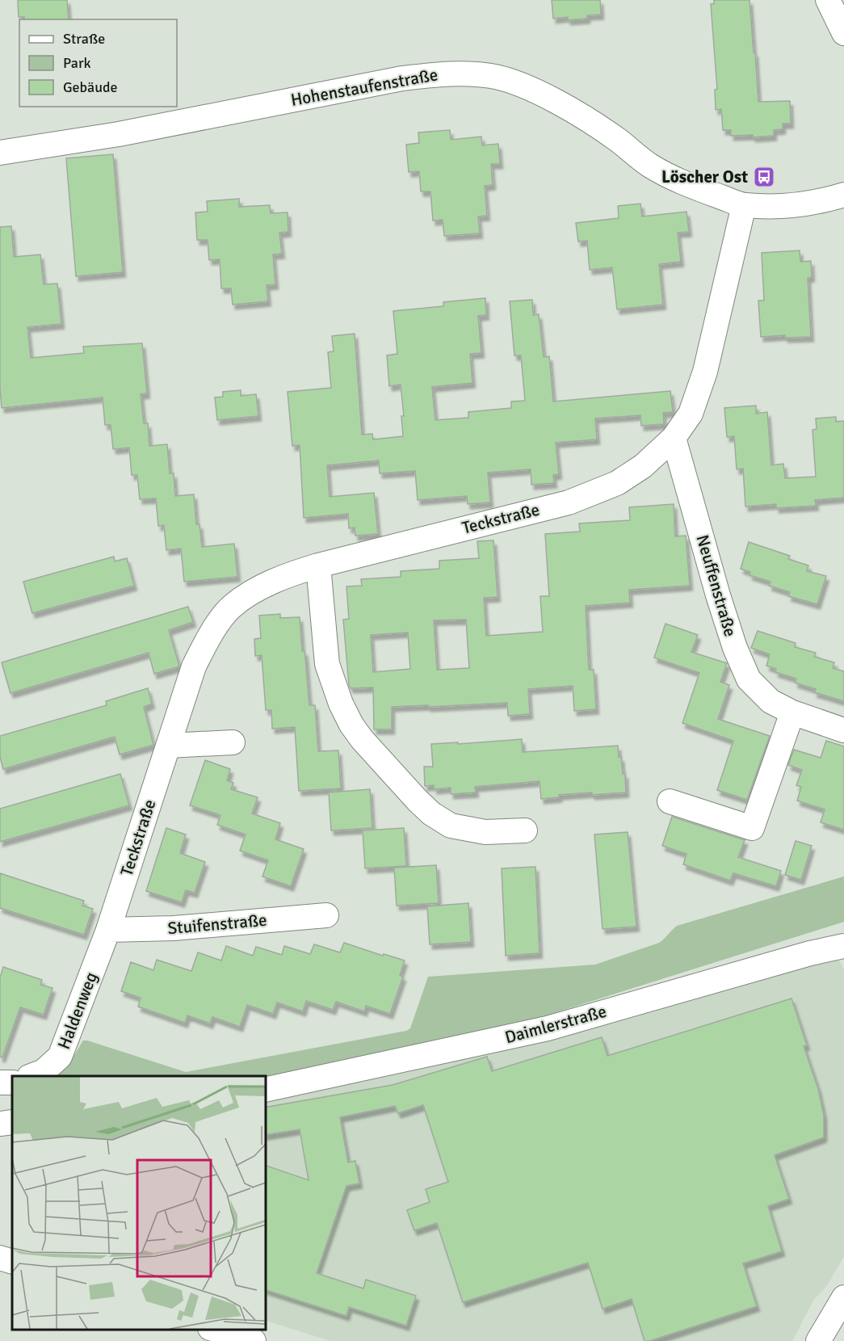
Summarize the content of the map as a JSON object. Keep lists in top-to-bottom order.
{
  "streets": {
    "street": [
      "Hohenstaufenstraße",
      "Teckstraße",
      "Neuffenstraße",
      "Stuifenstraße",
      "Haldenweg",
      "Daimlerstraße"
    ]
  },
  "crossings": [
    ["Hohenstaufenstraße", "Teckstraße"],
    ["Teckstraße", "Neuffenstraße"],
    ["Teckstraße", "Stuifenstraße"],
    ["Teckstraße", "Haldenweg"],
    ["Stuifenstraße", "Haldenweg"]
  ],
  "places": {
    "bus stop": ["Löscher Ost"]
  },
  "legend": ["Straße", "Park", "Gebäude"]
}
